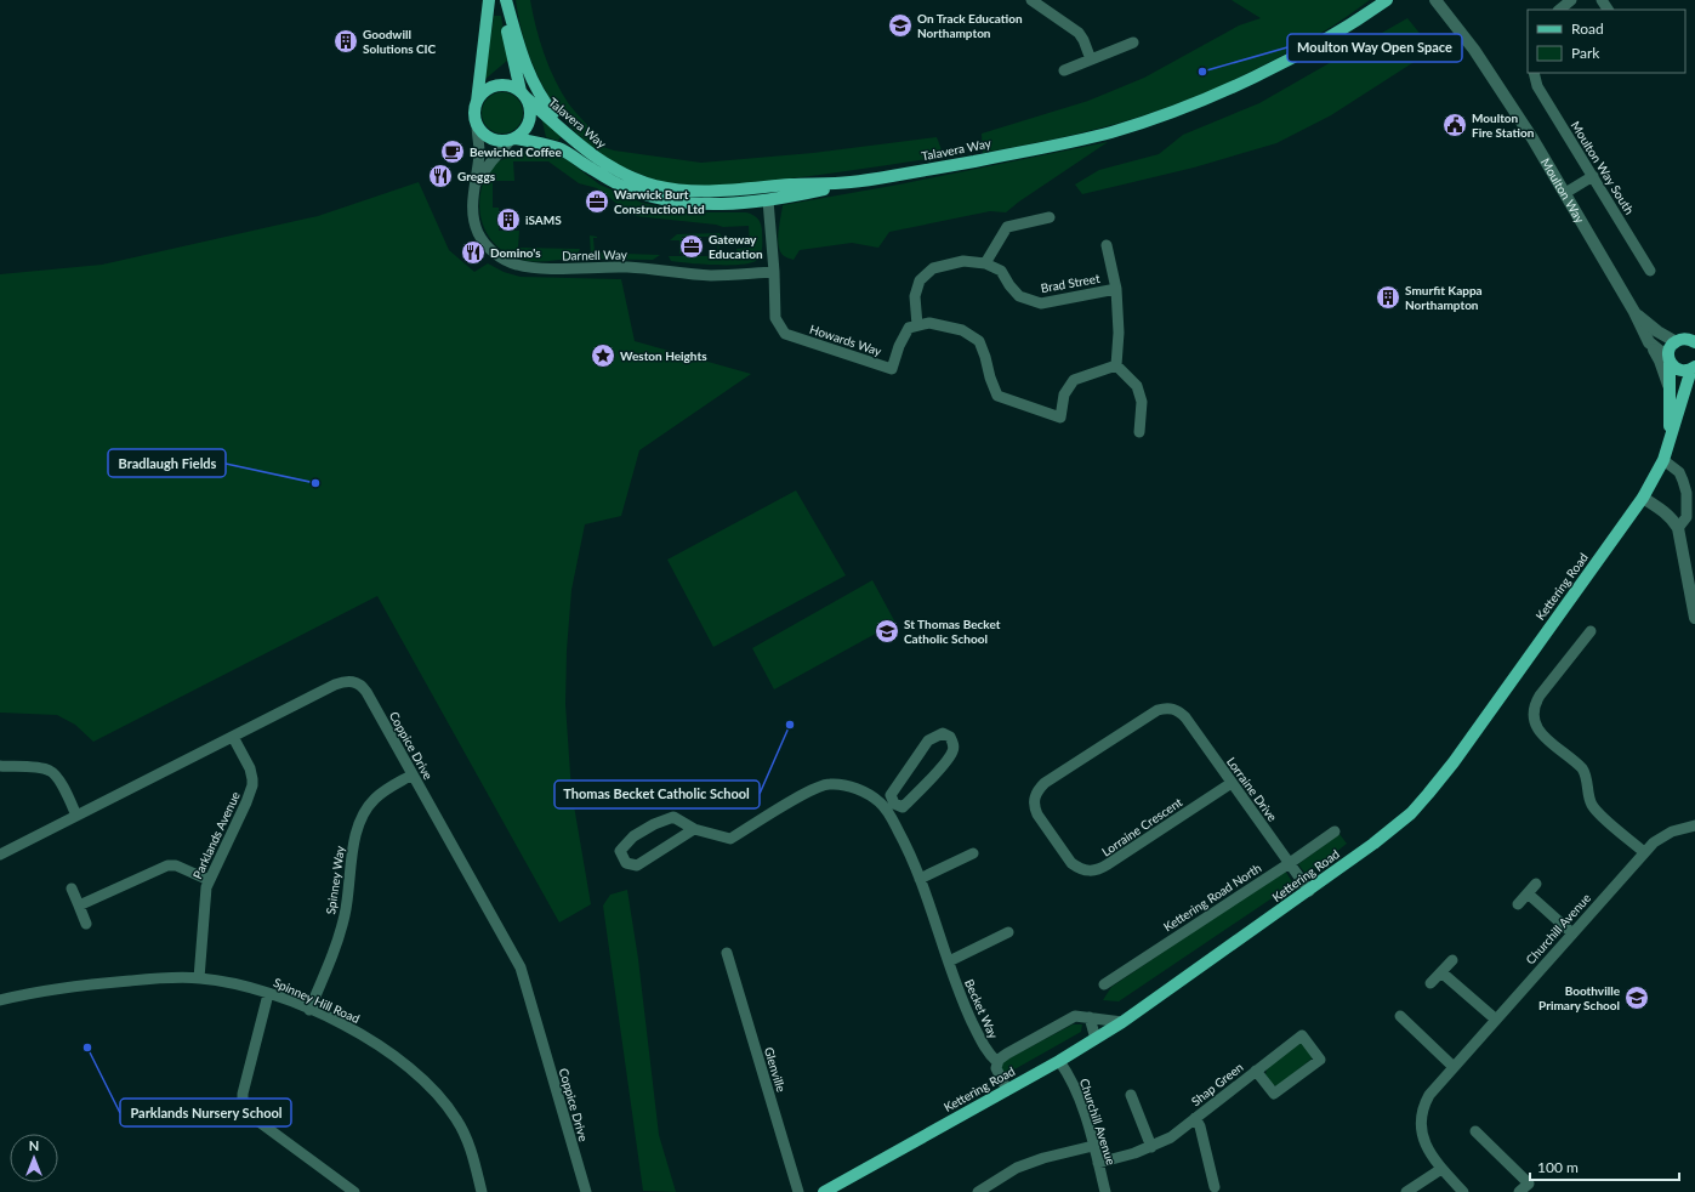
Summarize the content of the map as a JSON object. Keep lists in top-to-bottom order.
{
  "streets": {
    "main road": ["Talavera Way", "Kettering Road"],
    "street": [
      "Moulton Way South",
      "Moulton Way",
      "Darnell Way",
      "Brad Street",
      "Howards Way",
      "Coppice Drive",
      "Lorraine Drive",
      "Lorraine Crescent",
      "Parklands Avenue",
      "Spinney Way",
      "Kettering Road North",
      "Churchill Avenue",
      "Spinney Hill Road",
      "Becket Way",
      "Glenville",
      "Shap Green"
    ]
  },
  "crossings": [
    ["Talavera Way", "Darnell Way"],
    ["Moulton Way", "Kettering Road"],
    ["Darnell Way", "Howards Way"],
    ["Kettering Road", "Lorraine Drive"],
    ["Kettering Road", "Churchill Avenue"],
    ["Coppice Drive", "Parklands Avenue"],
    ["Coppice Drive", "Spinney Way"],
    ["Lorraine Drive", "Lorraine Crescent"],
    ["Lorraine Drive", "Kettering Road North"],
    ["Parklands Avenue", "Spinney Hill Road"],
    ["Spinney Way", "Spinney Hill Road"],
    ["Churchill Avenue", "Shap Green"]
  ],
  "places": {
    "school or university": ["On Track Education Northampton", "St Thomas Becket Catholic School", "Boothville Primary School"],
    "building": ["Goodwill Solutions CIC", "iSAMS", "Smurfit Kappa Northampton"],
    "other": [
      "Moulton Way Open Space",
      "Bradlaugh Fields",
      "Thomas Becket Catholic School",
      "Parklands Nursery School"
    ],
    "public building": ["Moulton Fire Station"],
    "cafe": ["Bewiched Coffee"],
    "restaurant": ["Greggs", "Domino's"],
    "office": ["Warwick Burt Construction Ltd", "Gateway Education"],
    "place": ["Weston Heights"]
  },
  "legend": ["Road", "Park"],
  "scale_bar": "100 m",
  "north": "top"
}
